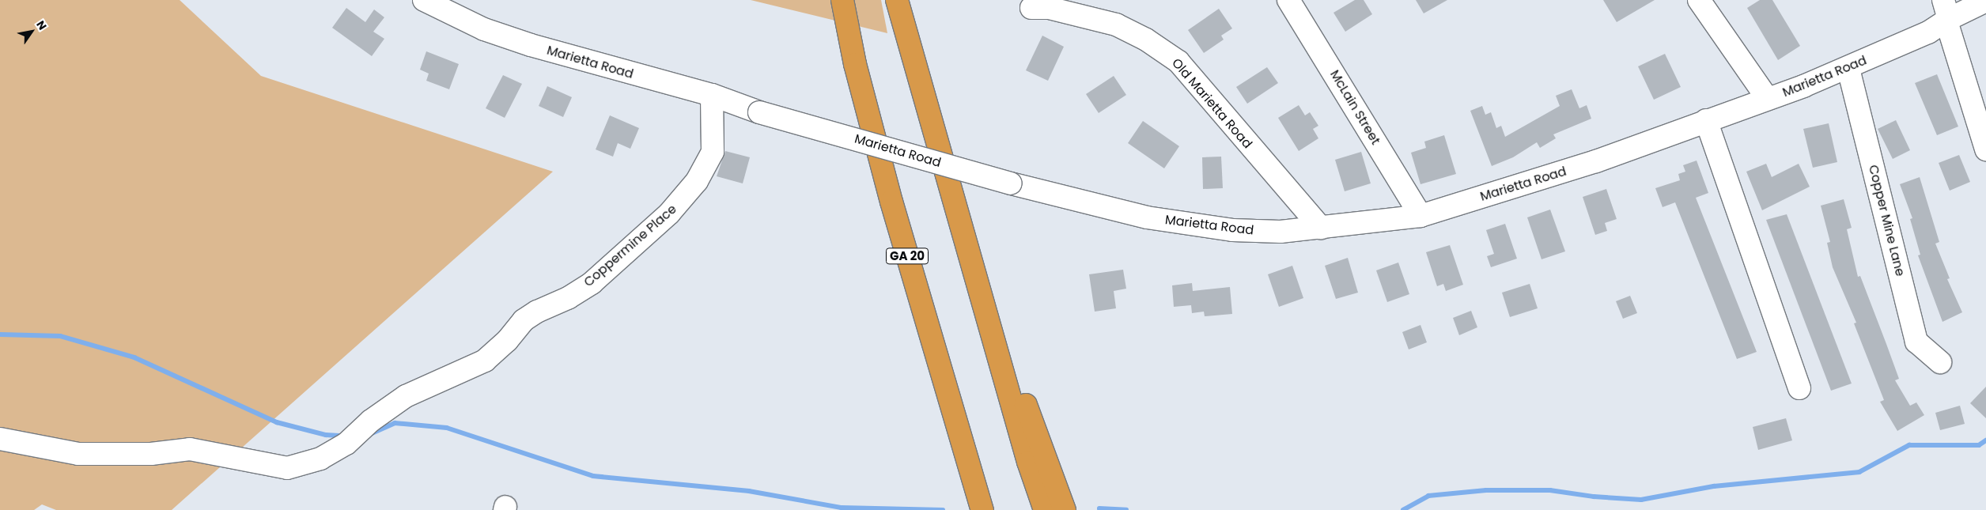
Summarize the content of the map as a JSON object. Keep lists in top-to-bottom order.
{
  "streets": {
    "highway": ["GA 20"],
    "street": [
      "Marietta Road",
      "Old Marietta Road",
      "McLain Street",
      "Copper Mine Lane",
      "Coppermine Place"
    ]
  },
  "crossings": [
    ["Marietta Road", "Old Marietta Road"],
    ["Marietta Road", "McLain Street"],
    ["Marietta Road", "Copper Mine Lane"],
    ["Marietta Road", "Coppermine Place"]
  ],
  "north": "top right"
}
